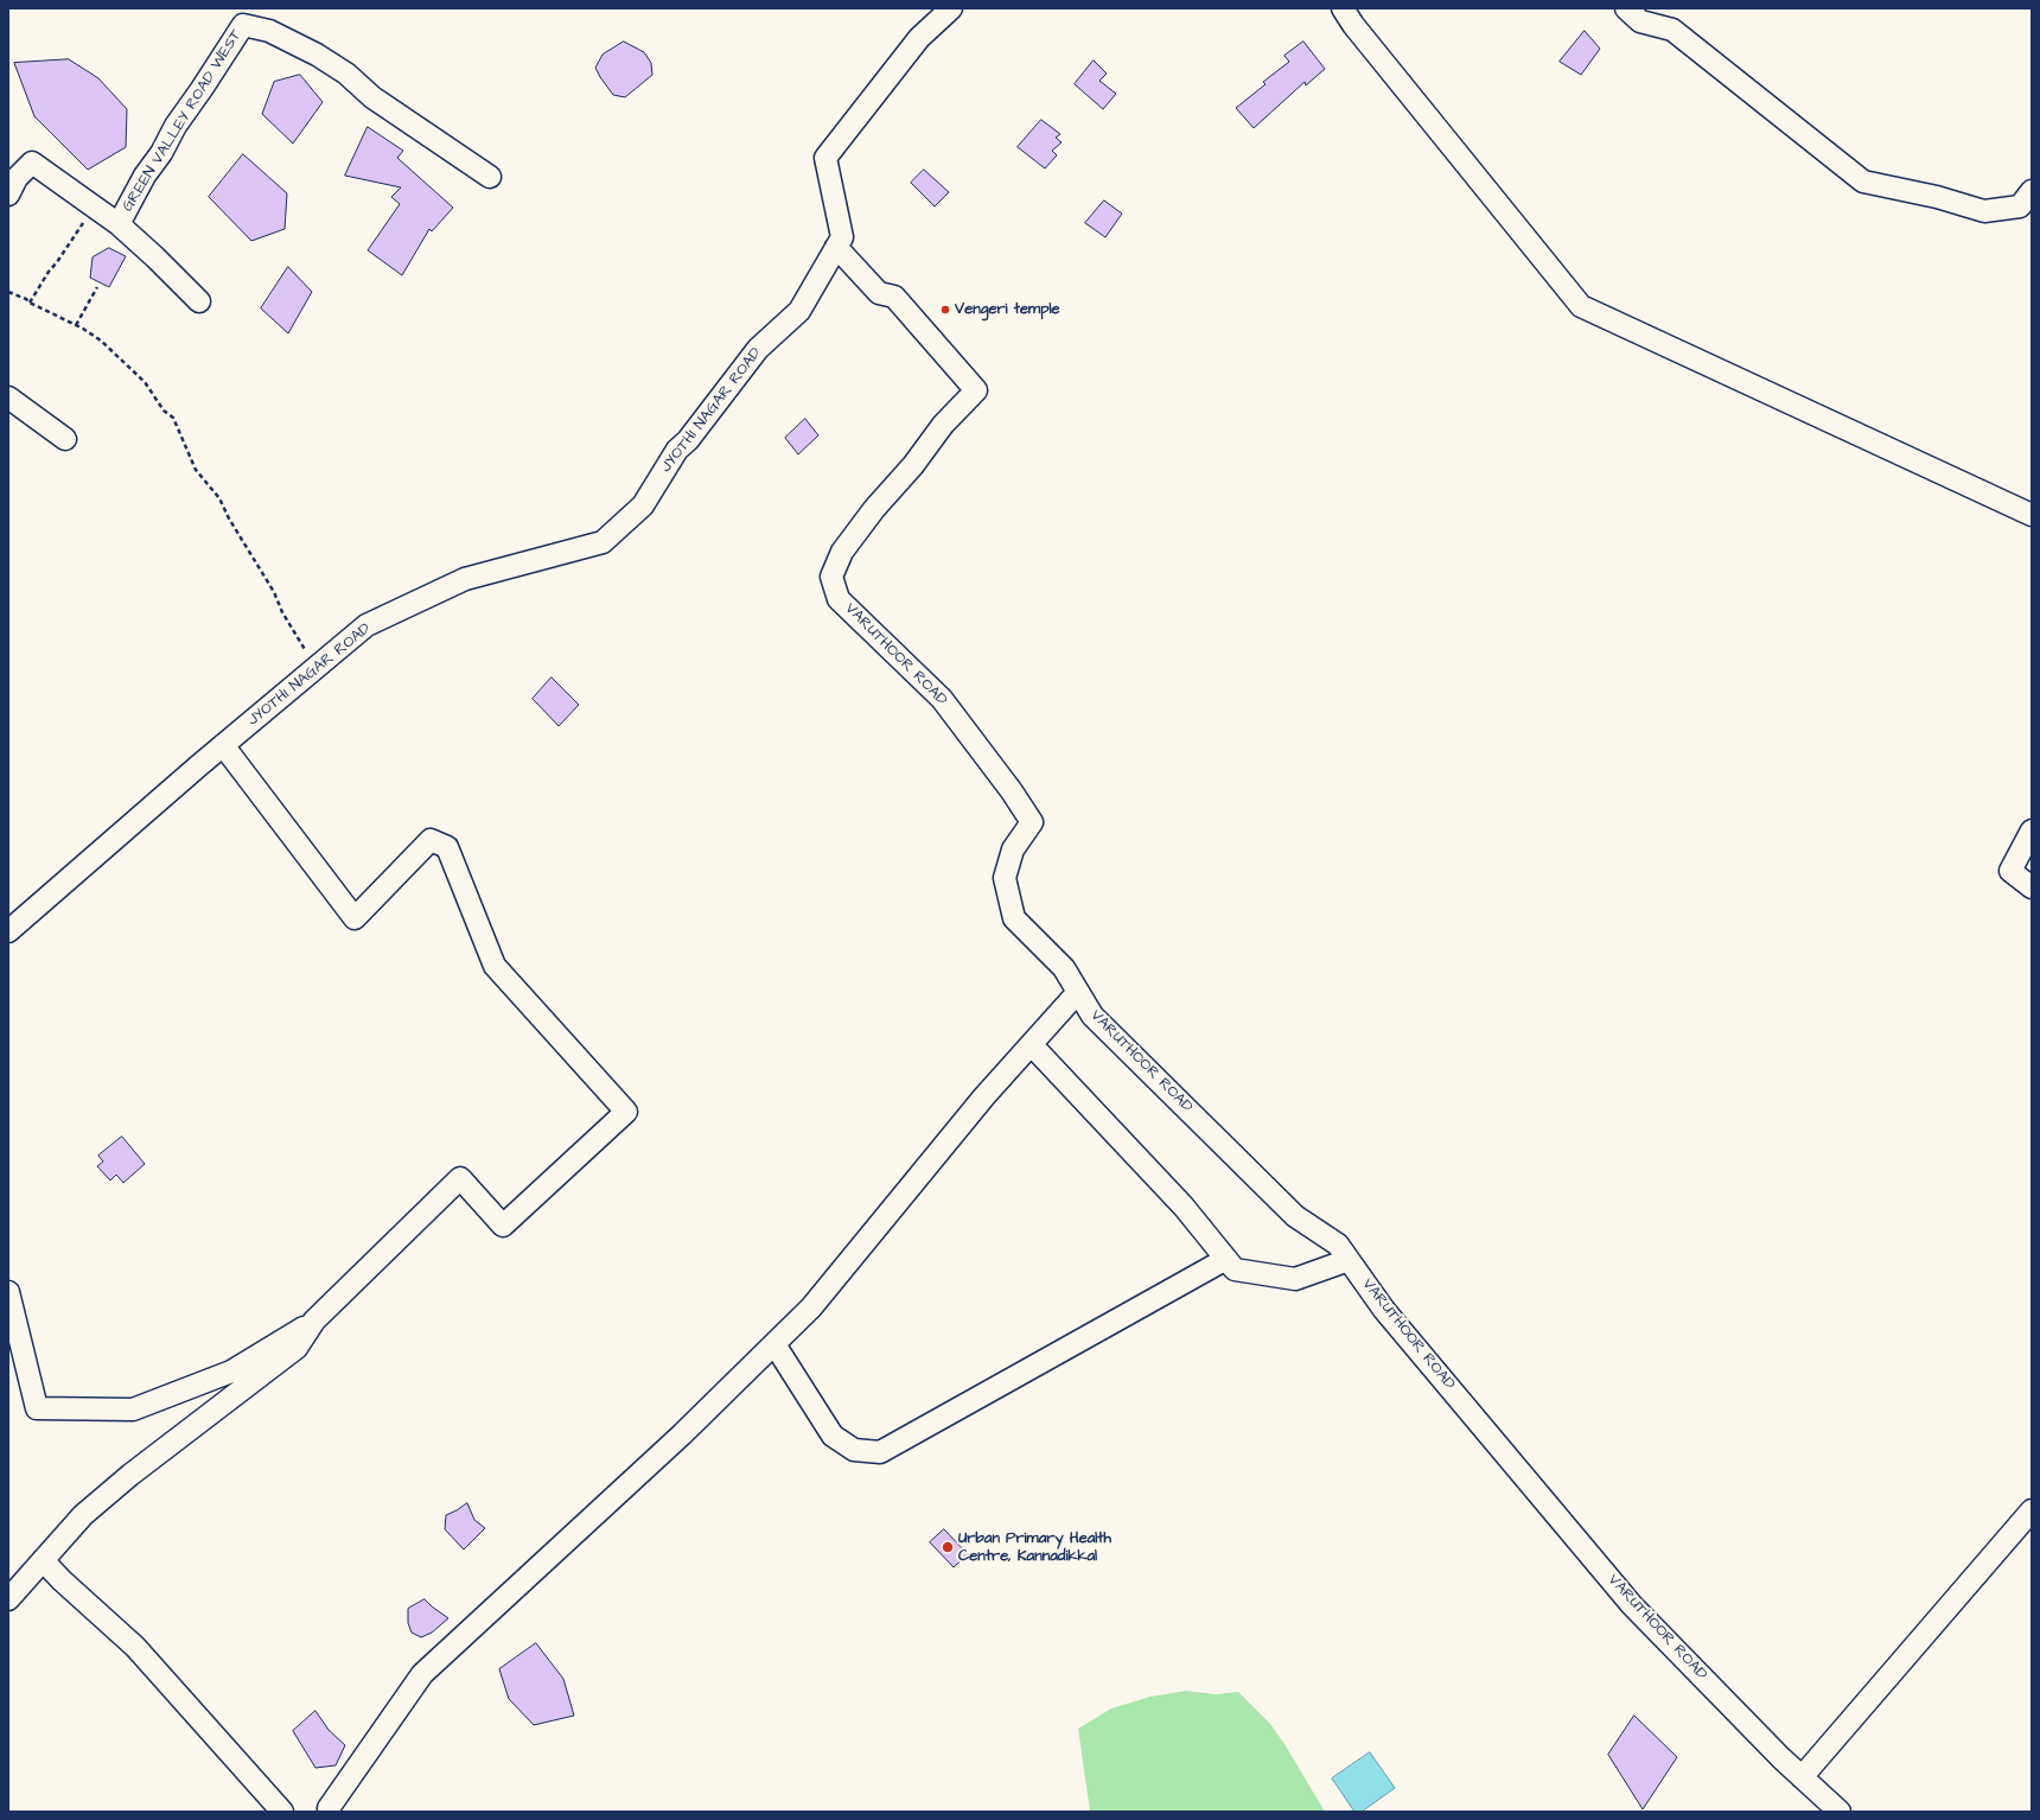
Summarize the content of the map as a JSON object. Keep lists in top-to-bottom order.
{
  "streets": {
    "street": ["GREEN VALLEY ROAD WEST", "JYOTHI NAGAR ROAD", "VARUTHOOR ROAD"]
  },
  "crossings": [
    ["JYOTHI NAGAR ROAD", "VARUTHOOR ROAD"]
  ],
  "places": ["Vengeri temple", "Urban Primary Health Centre, Kannadikkal"]
}
